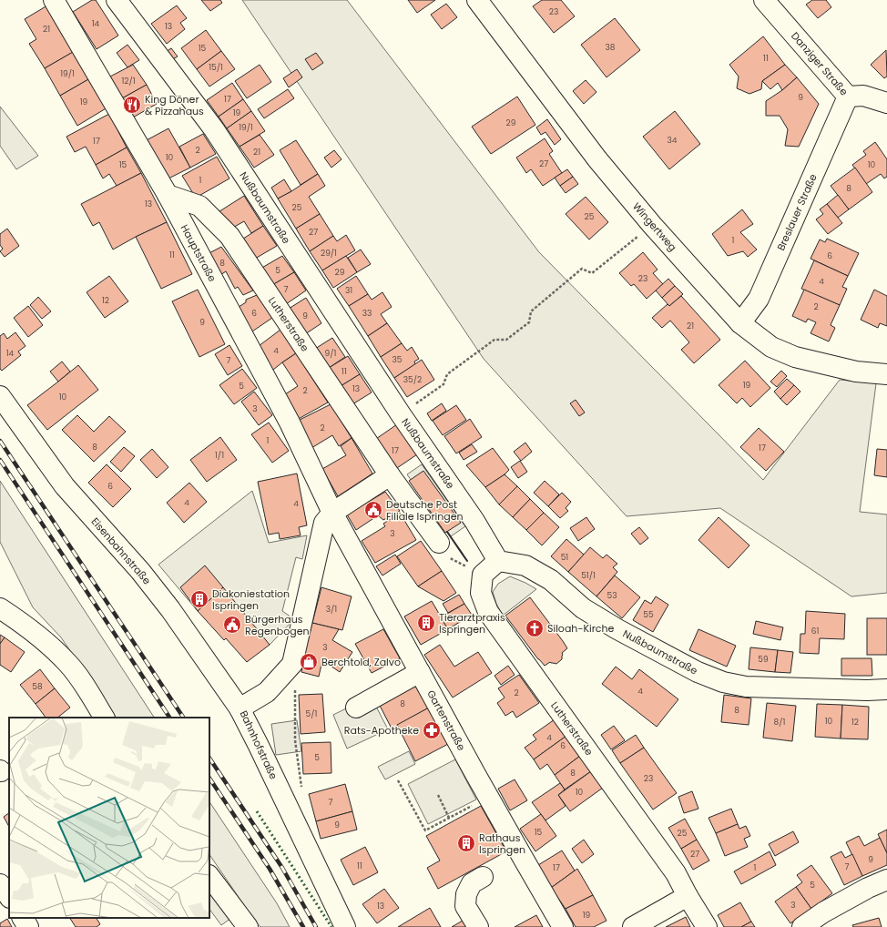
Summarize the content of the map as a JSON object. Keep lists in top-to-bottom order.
{
  "streets": {
    "street": [
      "Danziger Straße",
      "Nußbaumstraße",
      "Breslauer Straße",
      "Wingertweg",
      "Hauptstraße",
      "Lutherstraße",
      "Eisenbahnstraße",
      "Gartenstraße",
      "Bahnhofstraße"
    ]
  },
  "crossings": [
    ["Danziger Straße", "Breslauer Straße"],
    ["Nußbaumstraße", "Lutherstraße"],
    ["Breslauer Straße", "Wingertweg"],
    ["Hauptstraße", "Lutherstraße"],
    ["Hauptstraße", "Gartenstraße"],
    ["Hauptstraße", "Bahnhofstraße"],
    ["Eisenbahnstraße", "Bahnhofstraße"],
    ["Gartenstraße", "Bahnhofstraße"]
  ],
  "places": {
    "restaurant": ["King Döner & Pizzahaus"],
    "public building": ["Deutsche Post Filiale Ispringen", "Bürgerhaus Regenbogen"],
    "building": ["Diakoniestation Ispringen", "Tierarztpraxis Ispringen", "Rathaus Ispringen"],
    "church": ["Siloah-Kirche"],
    "shop": ["Berchtold, Zalvo"],
    "pharmacy": ["Rats-Apotheke"]
  },
  "house_numbers": [
    "23",
    "14",
    "13",
    "21",
    "38",
    "15",
    "11",
    "15/1",
    "19/1",
    "12/1",
    "9",
    "17",
    "19",
    "19",
    "29",
    "19/1",
    "34",
    "17",
    "2",
    "21",
    "10",
    "27",
    "15",
    "10",
    "1",
    "8",
    "13",
    "25",
    "25",
    "27",
    "1",
    "29/1",
    "11",
    "6",
    "8",
    "5",
    "29",
    "23",
    "4",
    "7",
    "31",
    "12",
    "2",
    "6",
    "33",
    "9",
    "9",
    "21",
    "4",
    "14",
    "9/1",
    "35",
    "7",
    "11",
    "35/2",
    "19",
    "5",
    "13",
    "2",
    "10",
    "3",
    "2",
    "1",
    "8",
    "17",
    "17",
    "1/1",
    "6",
    "4",
    "4",
    "3",
    "51",
    "51/1",
    "53",
    "3/1",
    "55",
    "61",
    "3",
    "59",
    "58",
    "4",
    "2",
    "8",
    "8",
    "5/1",
    "10",
    "8/1",
    "12",
    "4",
    "6",
    "5",
    "8",
    "23",
    "10",
    "7",
    "9",
    "15",
    "25",
    "27",
    "9",
    "11",
    "7",
    "17",
    "1",
    "5",
    "3",
    "13",
    "19"
  ]
}
